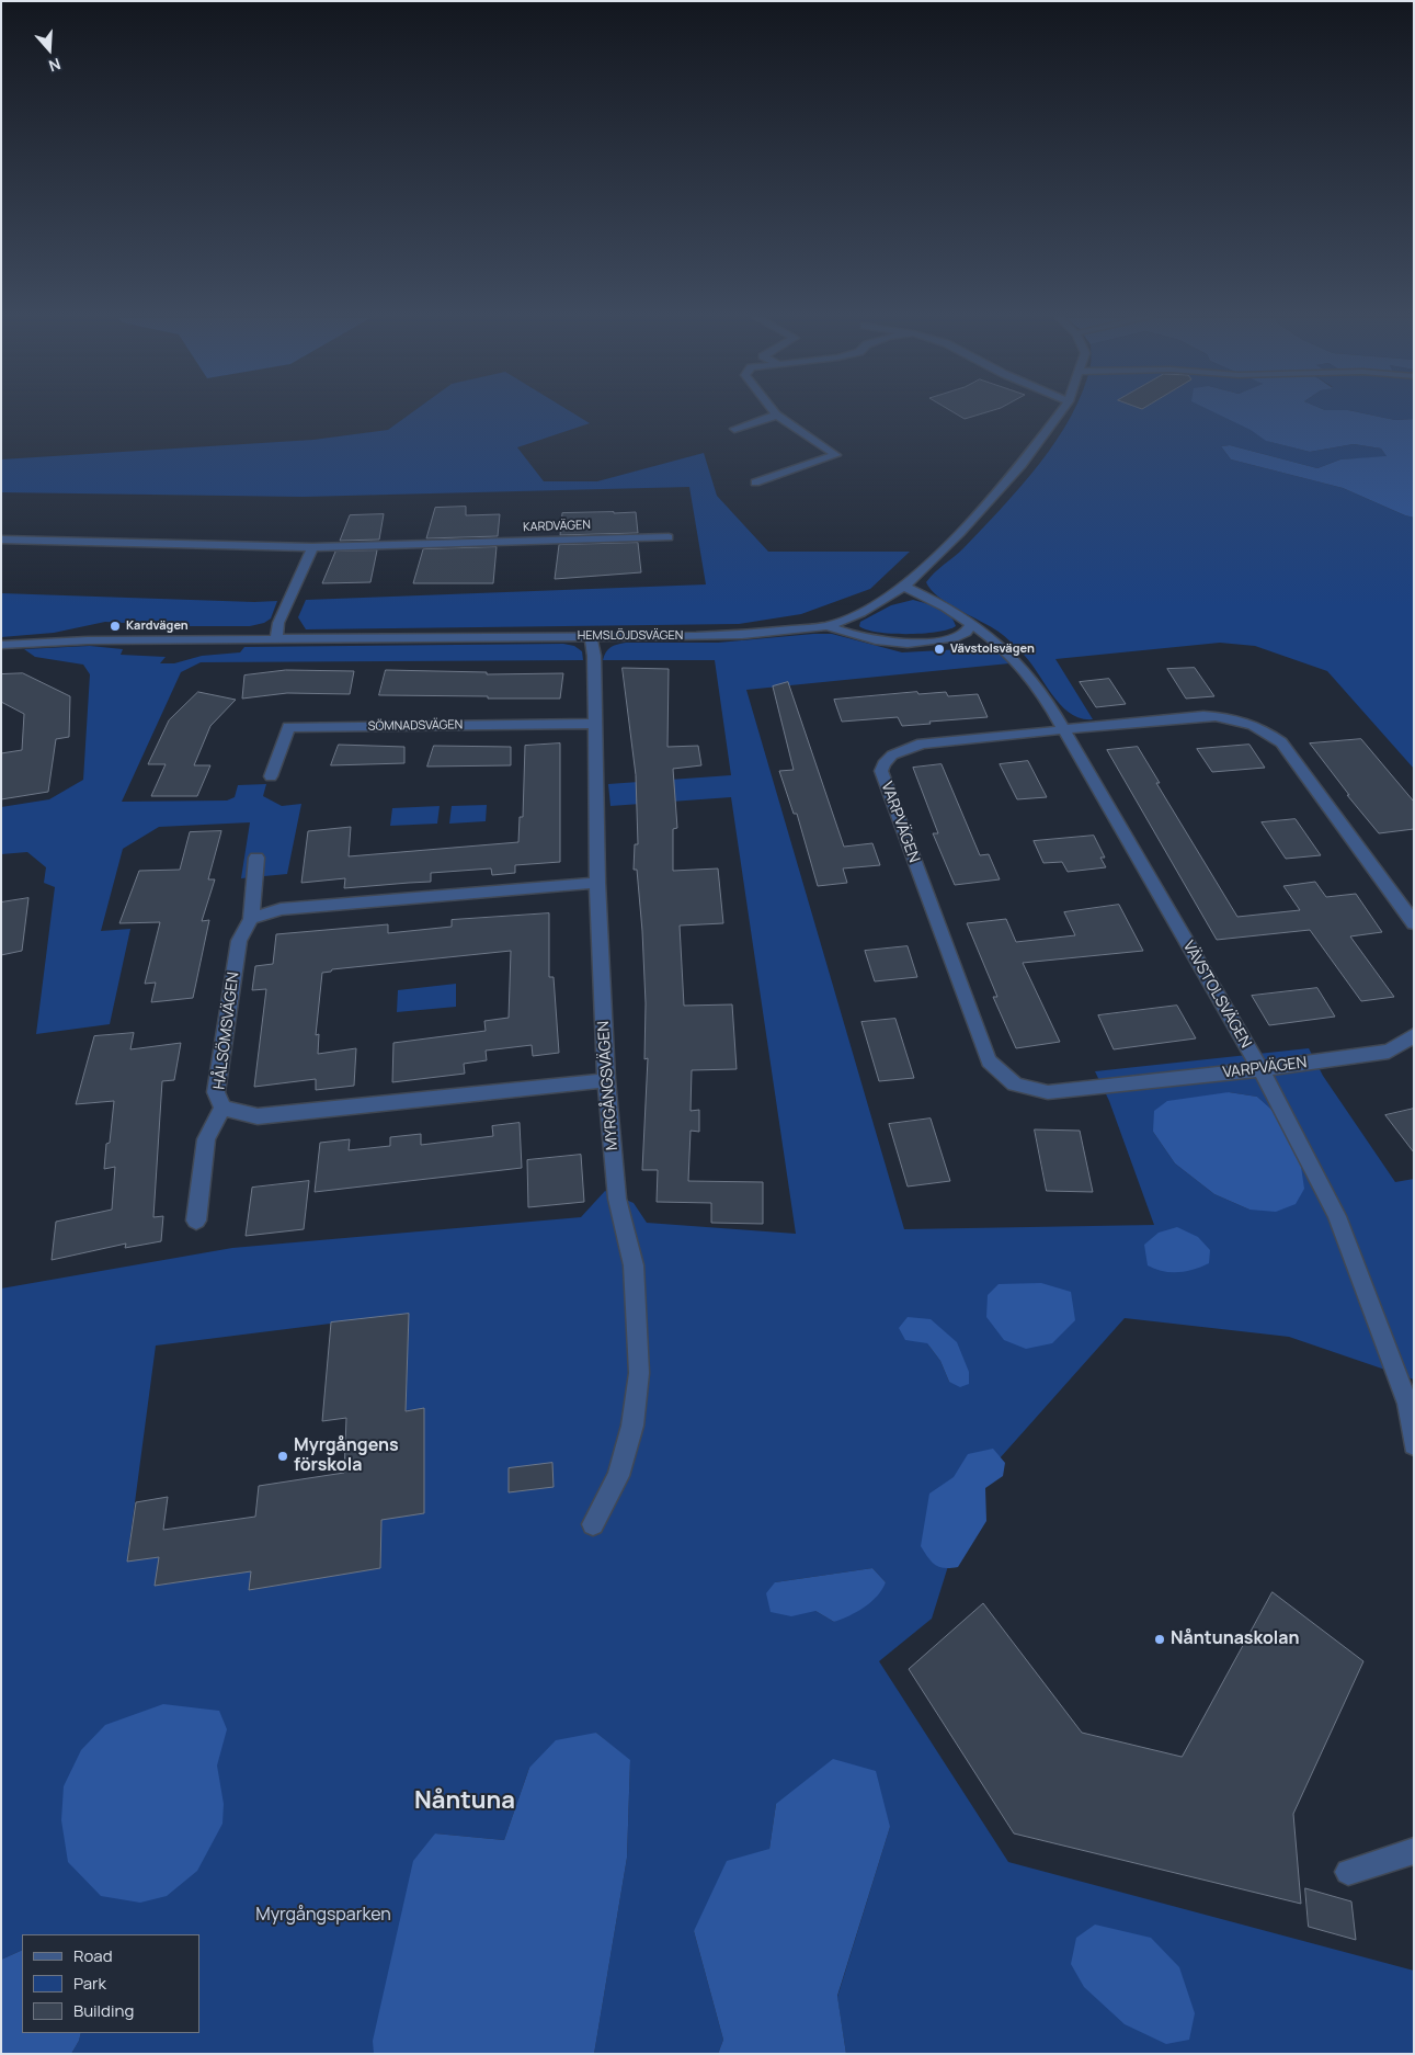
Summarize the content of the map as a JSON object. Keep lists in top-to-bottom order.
{
  "streets": {
    "street": [
      "KARDVÄGEN",
      "HEMSLÖJDSVÄGEN",
      "SÖMNADSVÄGEN",
      "VARPVÄGEN",
      "VÄVSTOLSVÄGEN",
      "HÅLSÖMSVÄGEN",
      "MYRGÅNGSVÄGEN"
    ]
  },
  "crossings": [
    ["HEMSLÖJDSVÄGEN", "VÄVSTOLSVÄGEN"],
    ["HEMSLÖJDSVÄGEN", "MYRGÅNGSVÄGEN"],
    ["SÖMNADSVÄGEN", "MYRGÅNGSVÄGEN"],
    ["VARPVÄGEN", "VÄVSTOLSVÄGEN"],
    ["HÅLSÖMSVÄGEN", "MYRGÅNGSVÄGEN"]
  ],
  "districts": ["Nåntuna"],
  "parks": ["Myrgångsparken"],
  "places": [
    "Kardvägen",
    "Vävstolsvägen",
    "Myrgångens förskola",
    "Nåntunaskolan"
  ],
  "legend": ["Road", "Park", "Building"],
  "north": "bottom"
}
